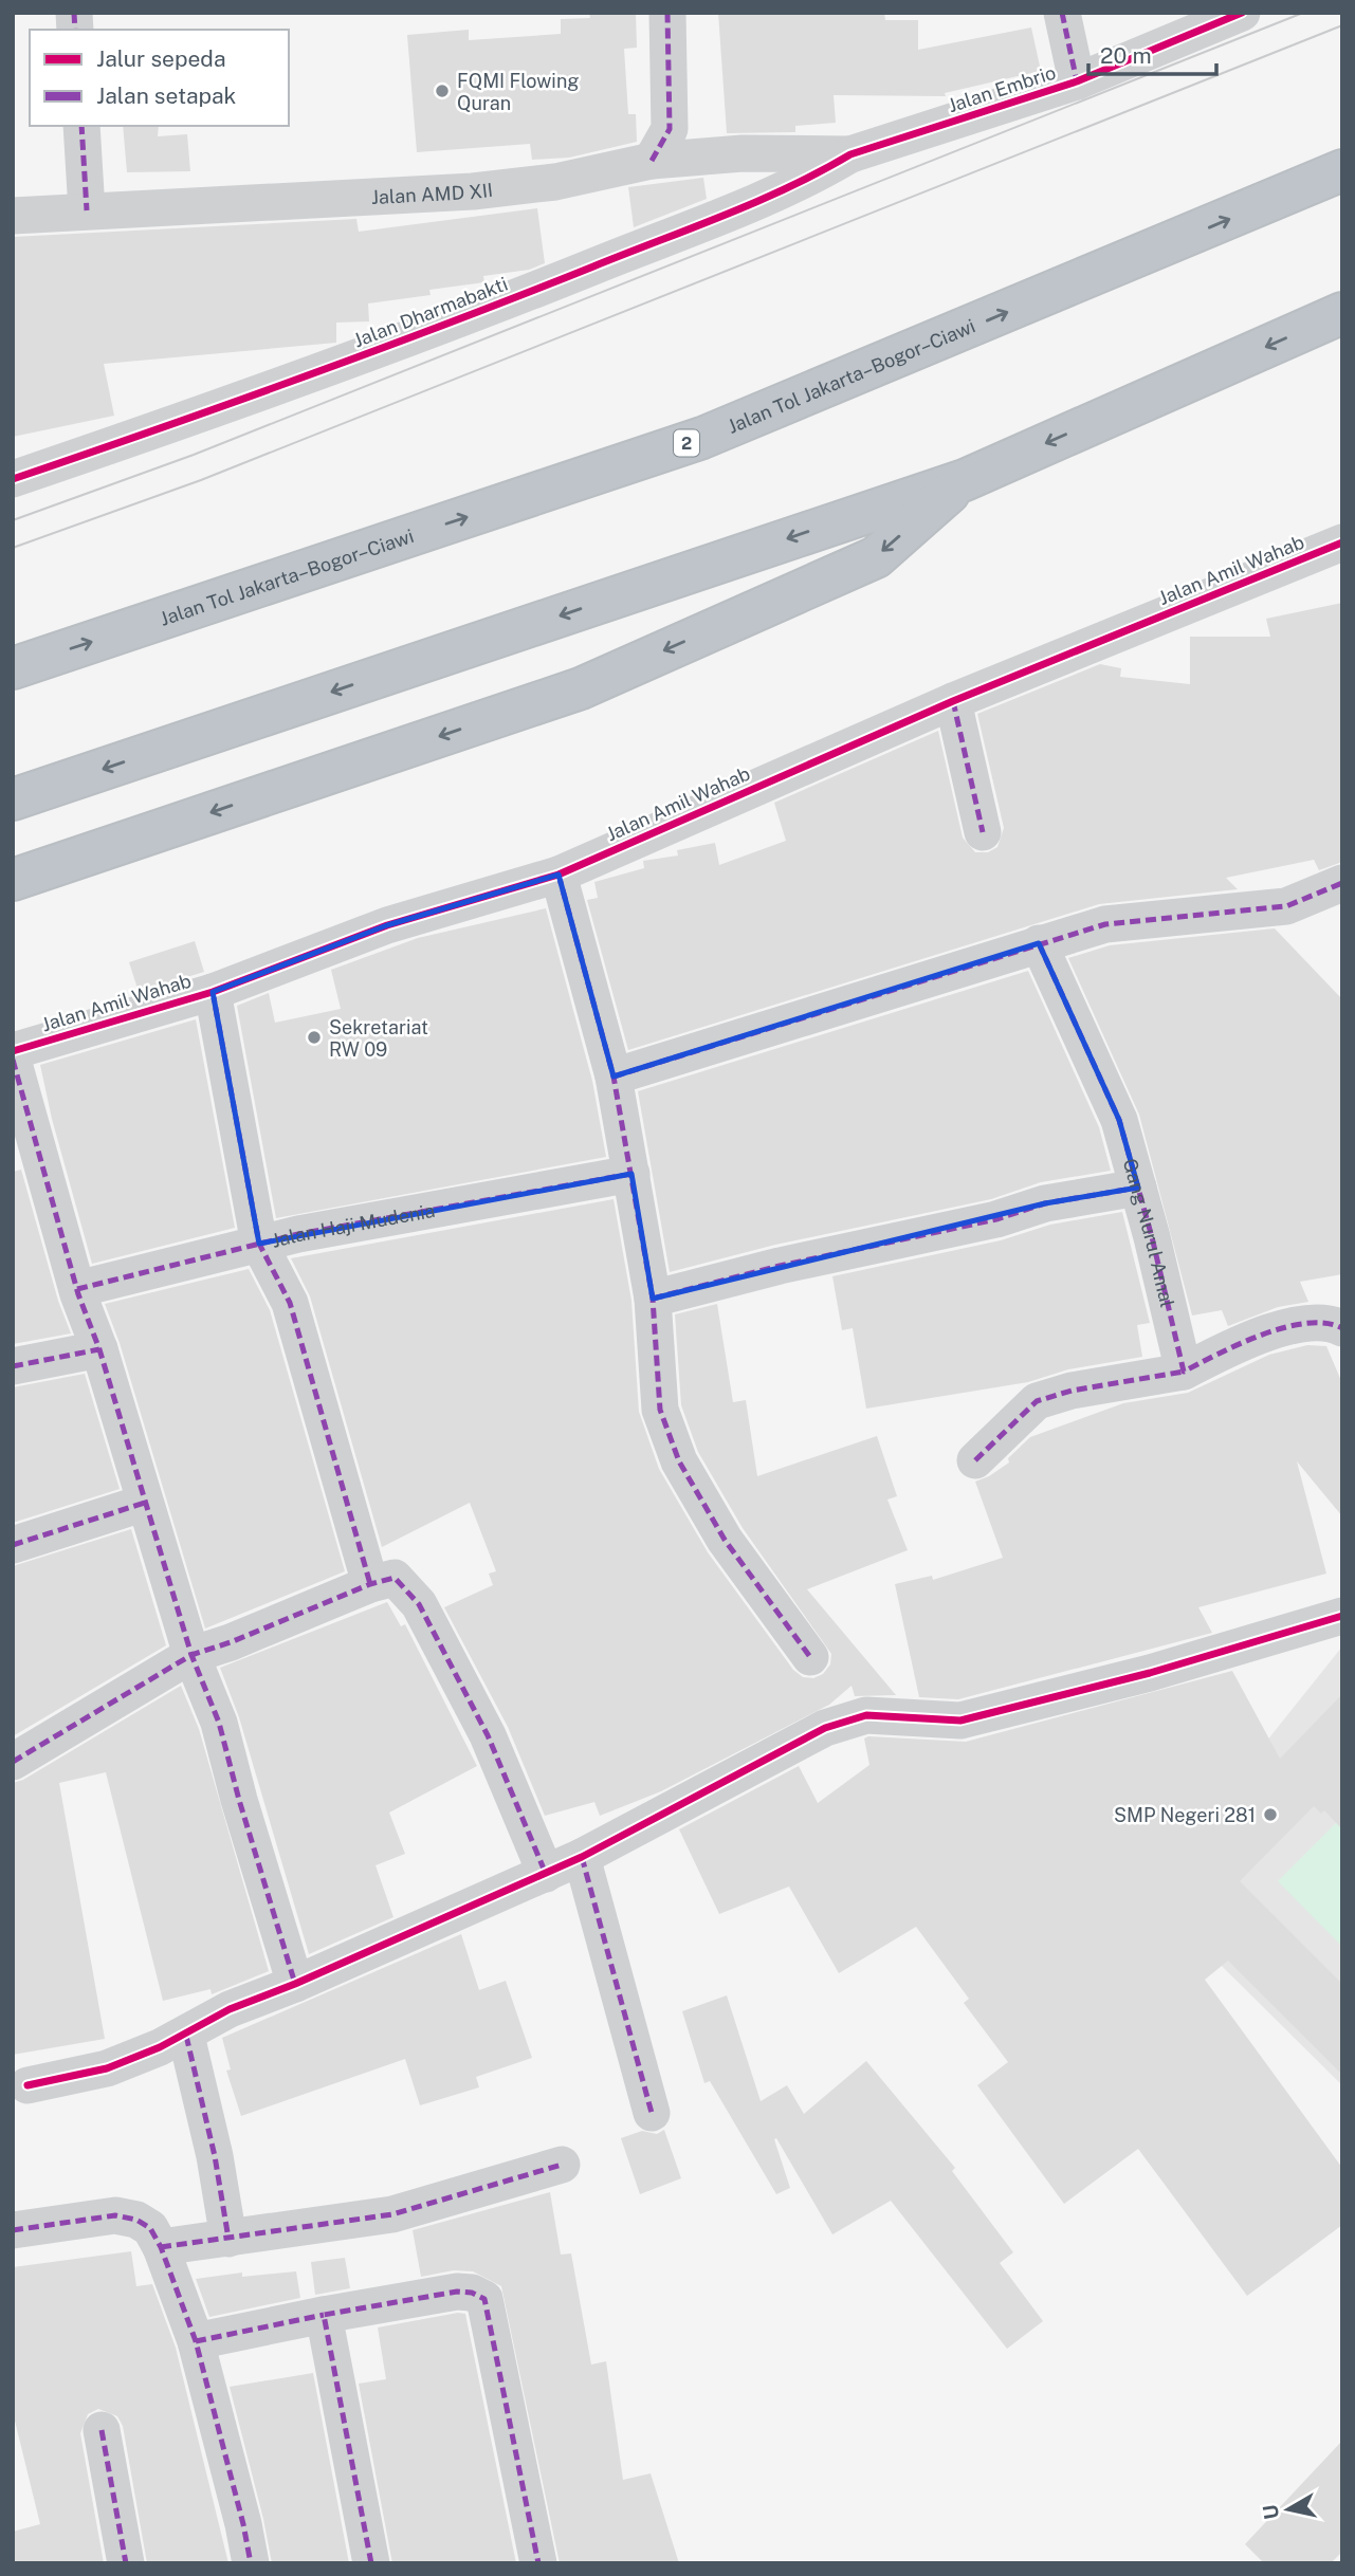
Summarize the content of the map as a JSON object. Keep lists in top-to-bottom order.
{
  "streets": {
    "highway": ["Jalan Tol Jakarta–Bogor–Ciawi", "2"],
    "street": [
      "Jalan Embrio",
      "Jalan AMD XII",
      "Jalan Dharmabakti",
      "Jalan Amil Wahab",
      "Jalan Haji Mudenia",
      "Gang Nurul Amal"
    ]
  },
  "crossings": [
    ["Jalan Embrio", "Jalan AMD XII"],
    ["Jalan Embrio", "Jalan Dharmabakti"],
    ["Jalan AMD XII", "Jalan Dharmabakti"]
  ],
  "places": ["FQMI Flowing Quran", "Sekretariat RW 09", "SMP Negeri 281"],
  "legend": ["Jalur sepeda", "Jalan setapak"],
  "scale_bar": "20 m",
  "north": "left"
}
